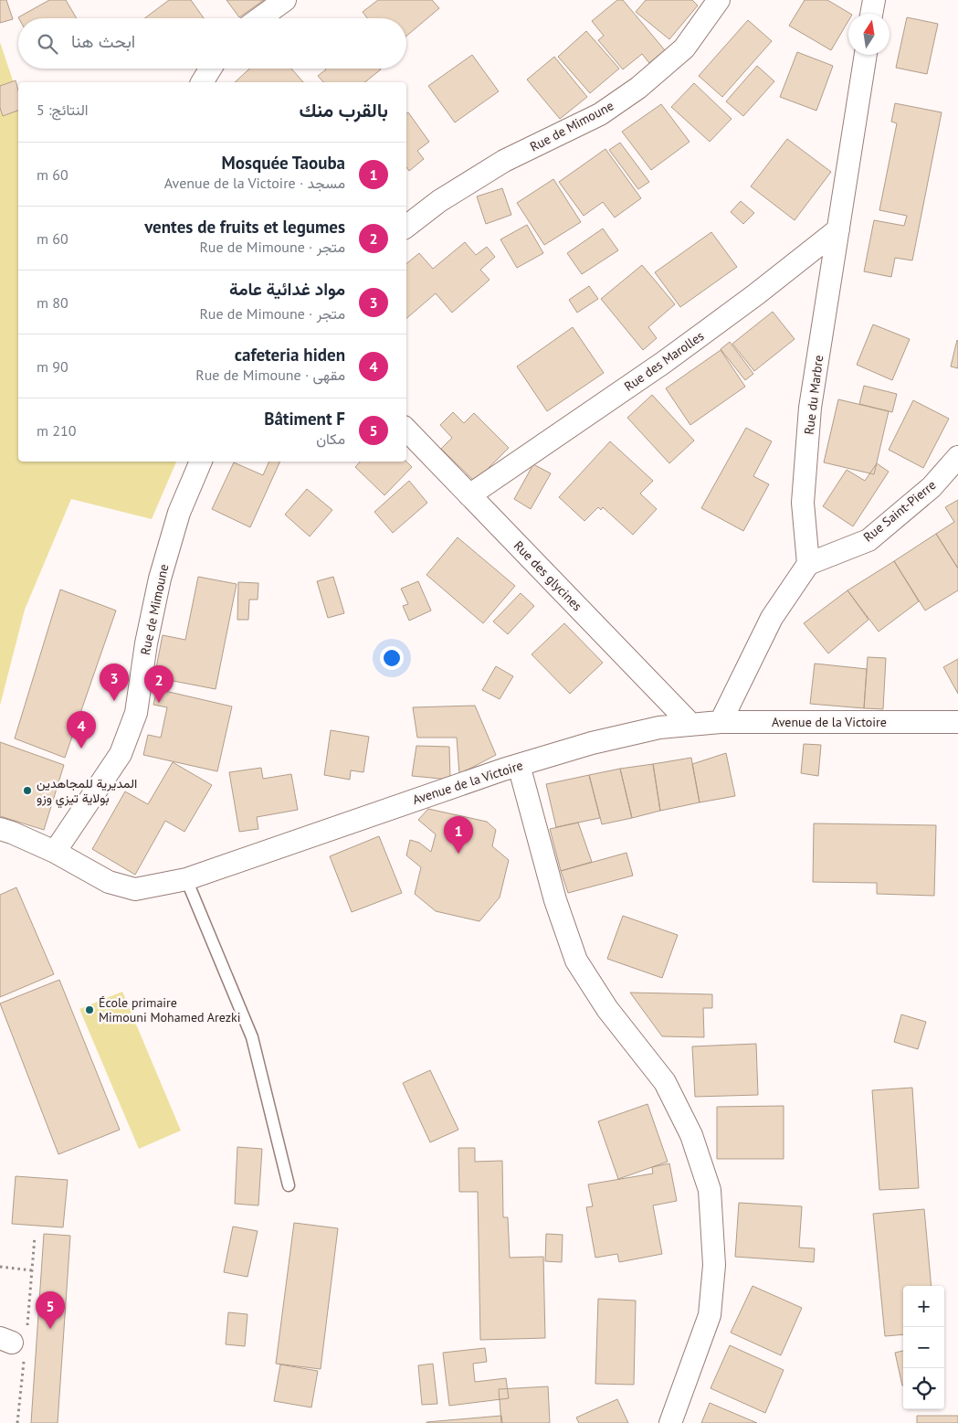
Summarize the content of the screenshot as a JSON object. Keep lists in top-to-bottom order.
{
  "streets": {
    "street": [
      "Rue de Mimoune",
      "Rue des Marolles",
      "Rue du Marbre",
      "Rue Saint-Pierre",
      "Rue des glycines",
      "Avenue de la Victoire"
    ]
  },
  "crossings": [
    ["Rue de Mimoune", "Avenue de la Victoire"],
    ["Rue des Marolles", "Rue du Marbre"],
    ["Rue des Marolles", "Rue des glycines"],
    ["Rue du Marbre", "Rue Saint-Pierre"],
    ["Rue des glycines", "Avenue de la Victoire"]
  ],
  "places": ["المديرية للمجاهدين بولاية تيزي وزو", "École primaire Mimouni Mohamed Arezki"],
  "north": "top",
  "page": {
    "search": "ابحث هنا",
    "heading": ["بالقرب منك", "النتائج: 5"],
    "list": [
      {
        "mark": "1",
        "name": "Mosquée Taouba",
        "note": "مسجد · Avenue de la Victoire",
        "value": "60 m"
      },
      {
        "mark": "2",
        "name": "ventes de fruits et legumes",
        "note": "متجر · Rue de Mimoune",
        "value": "60 m"
      },
      {
        "mark": "3",
        "name": "مواد غدائية عامة",
        "note": "متجر · Rue de Mimoune",
        "value": "80 m"
      },
      {
        "mark": "4",
        "name": "cafeteria hiden",
        "note": "مقهى · Rue de Mimoune",
        "value": "90 m"
      },
      {
        "mark": "5",
        "name": "Bâtiment F",
        "note": "مكان",
        "value": "210 m"
      }
    ],
    "pins": [
      "3",
      "2",
      "4",
      "1",
      "5"
    ],
    "map_buttons": ["+", "−"]
  }
}
